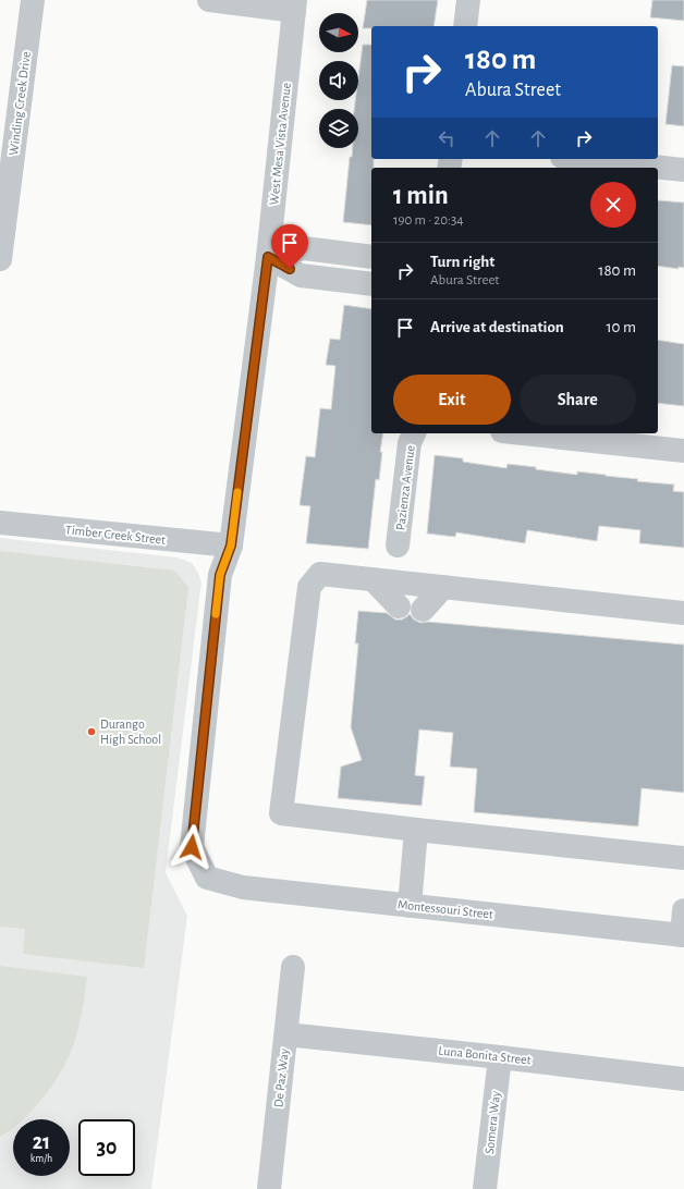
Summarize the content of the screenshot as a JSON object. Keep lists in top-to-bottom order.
{
  "streets": {
    "street": [
      "Winding Creek Drive",
      "West Mesa Vista Avenue",
      "Pazienza Avenue",
      "Timber Creek Street",
      "Montessouri Street",
      "Luna Bonita Street",
      "De Paz Way",
      "Somera Way"
    ]
  },
  "crossings": [
    ["West Mesa Vista Avenue", "Timber Creek Street"],
    ["West Mesa Vista Avenue", "Montessouri Street"],
    ["Luna Bonita Street", "De Paz Way"],
    ["Luna Bonita Street", "Somera Way"]
  ],
  "places": ["Durango High School"],
  "north": "right",
  "page": {
    "turn": ["180 m", "Abura Street"],
    "heading": ["1 min", "190 m · 20:34"],
    "list": [
      {
        "name": "Turn right",
        "note": "Abura Street",
        "value": "180 m"
      },
      {
        "name": "Arrive at destination",
        "value": "10 m"
      }
    ],
    "buttons": ["Exit", "Share"],
    "speed": "21 km/h",
    "limit": "30"
  }
}
